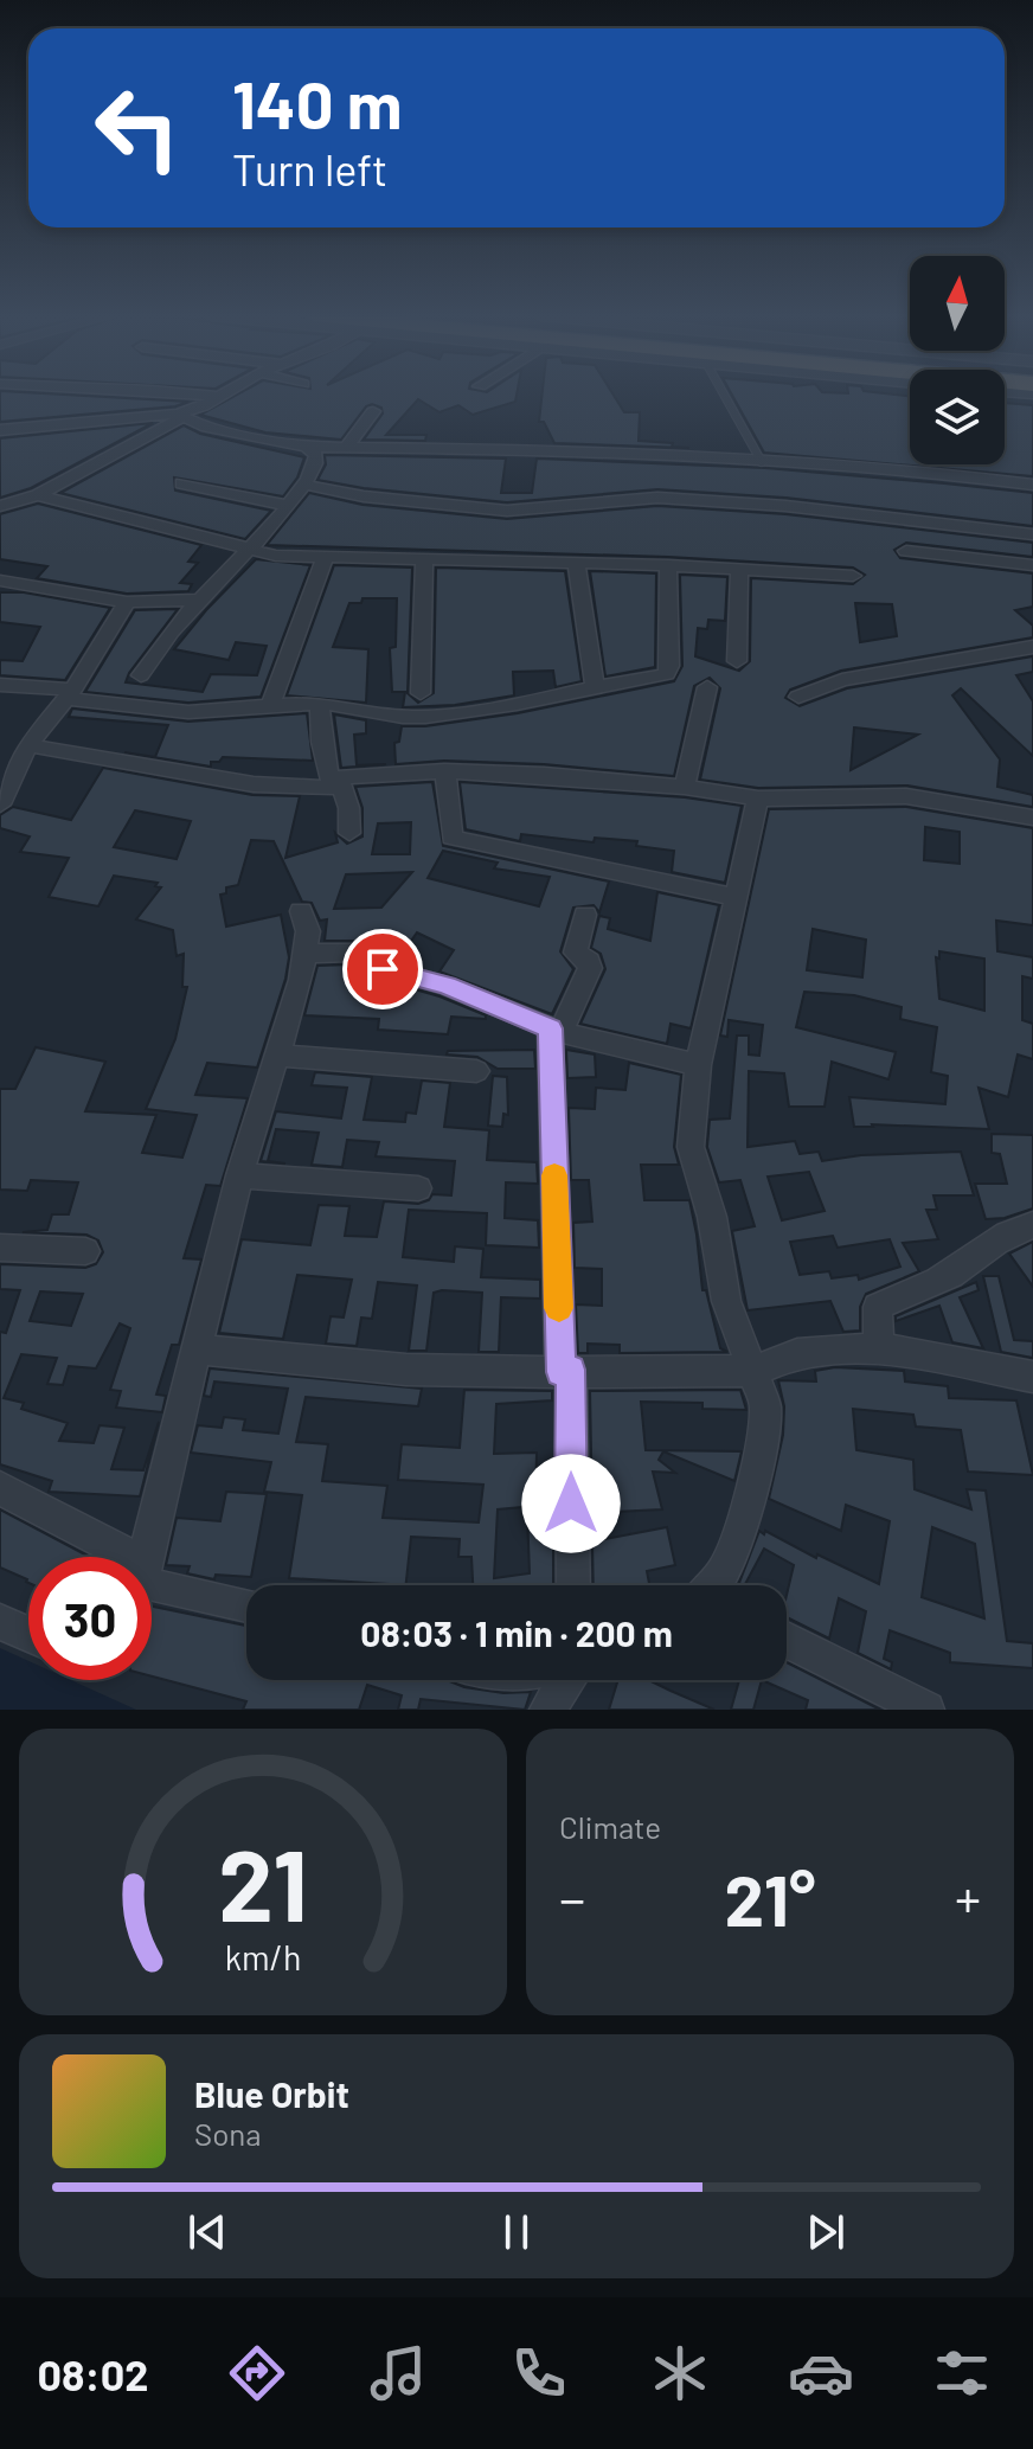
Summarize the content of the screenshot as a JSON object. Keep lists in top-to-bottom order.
{
  "north": "top",
  "page": {
    "turn": ["140 m", "Turn left"],
    "limit": "30",
    "trip": "08:03 · 1 min · 200 m",
    "tile": "Climate",
    "heat": ["−", "21°", "+"],
    "song": ["Blue Orbit", "Sona"],
    "tabs": "08:02",
    "gauge": ["21", "km/h"]
  }
}
